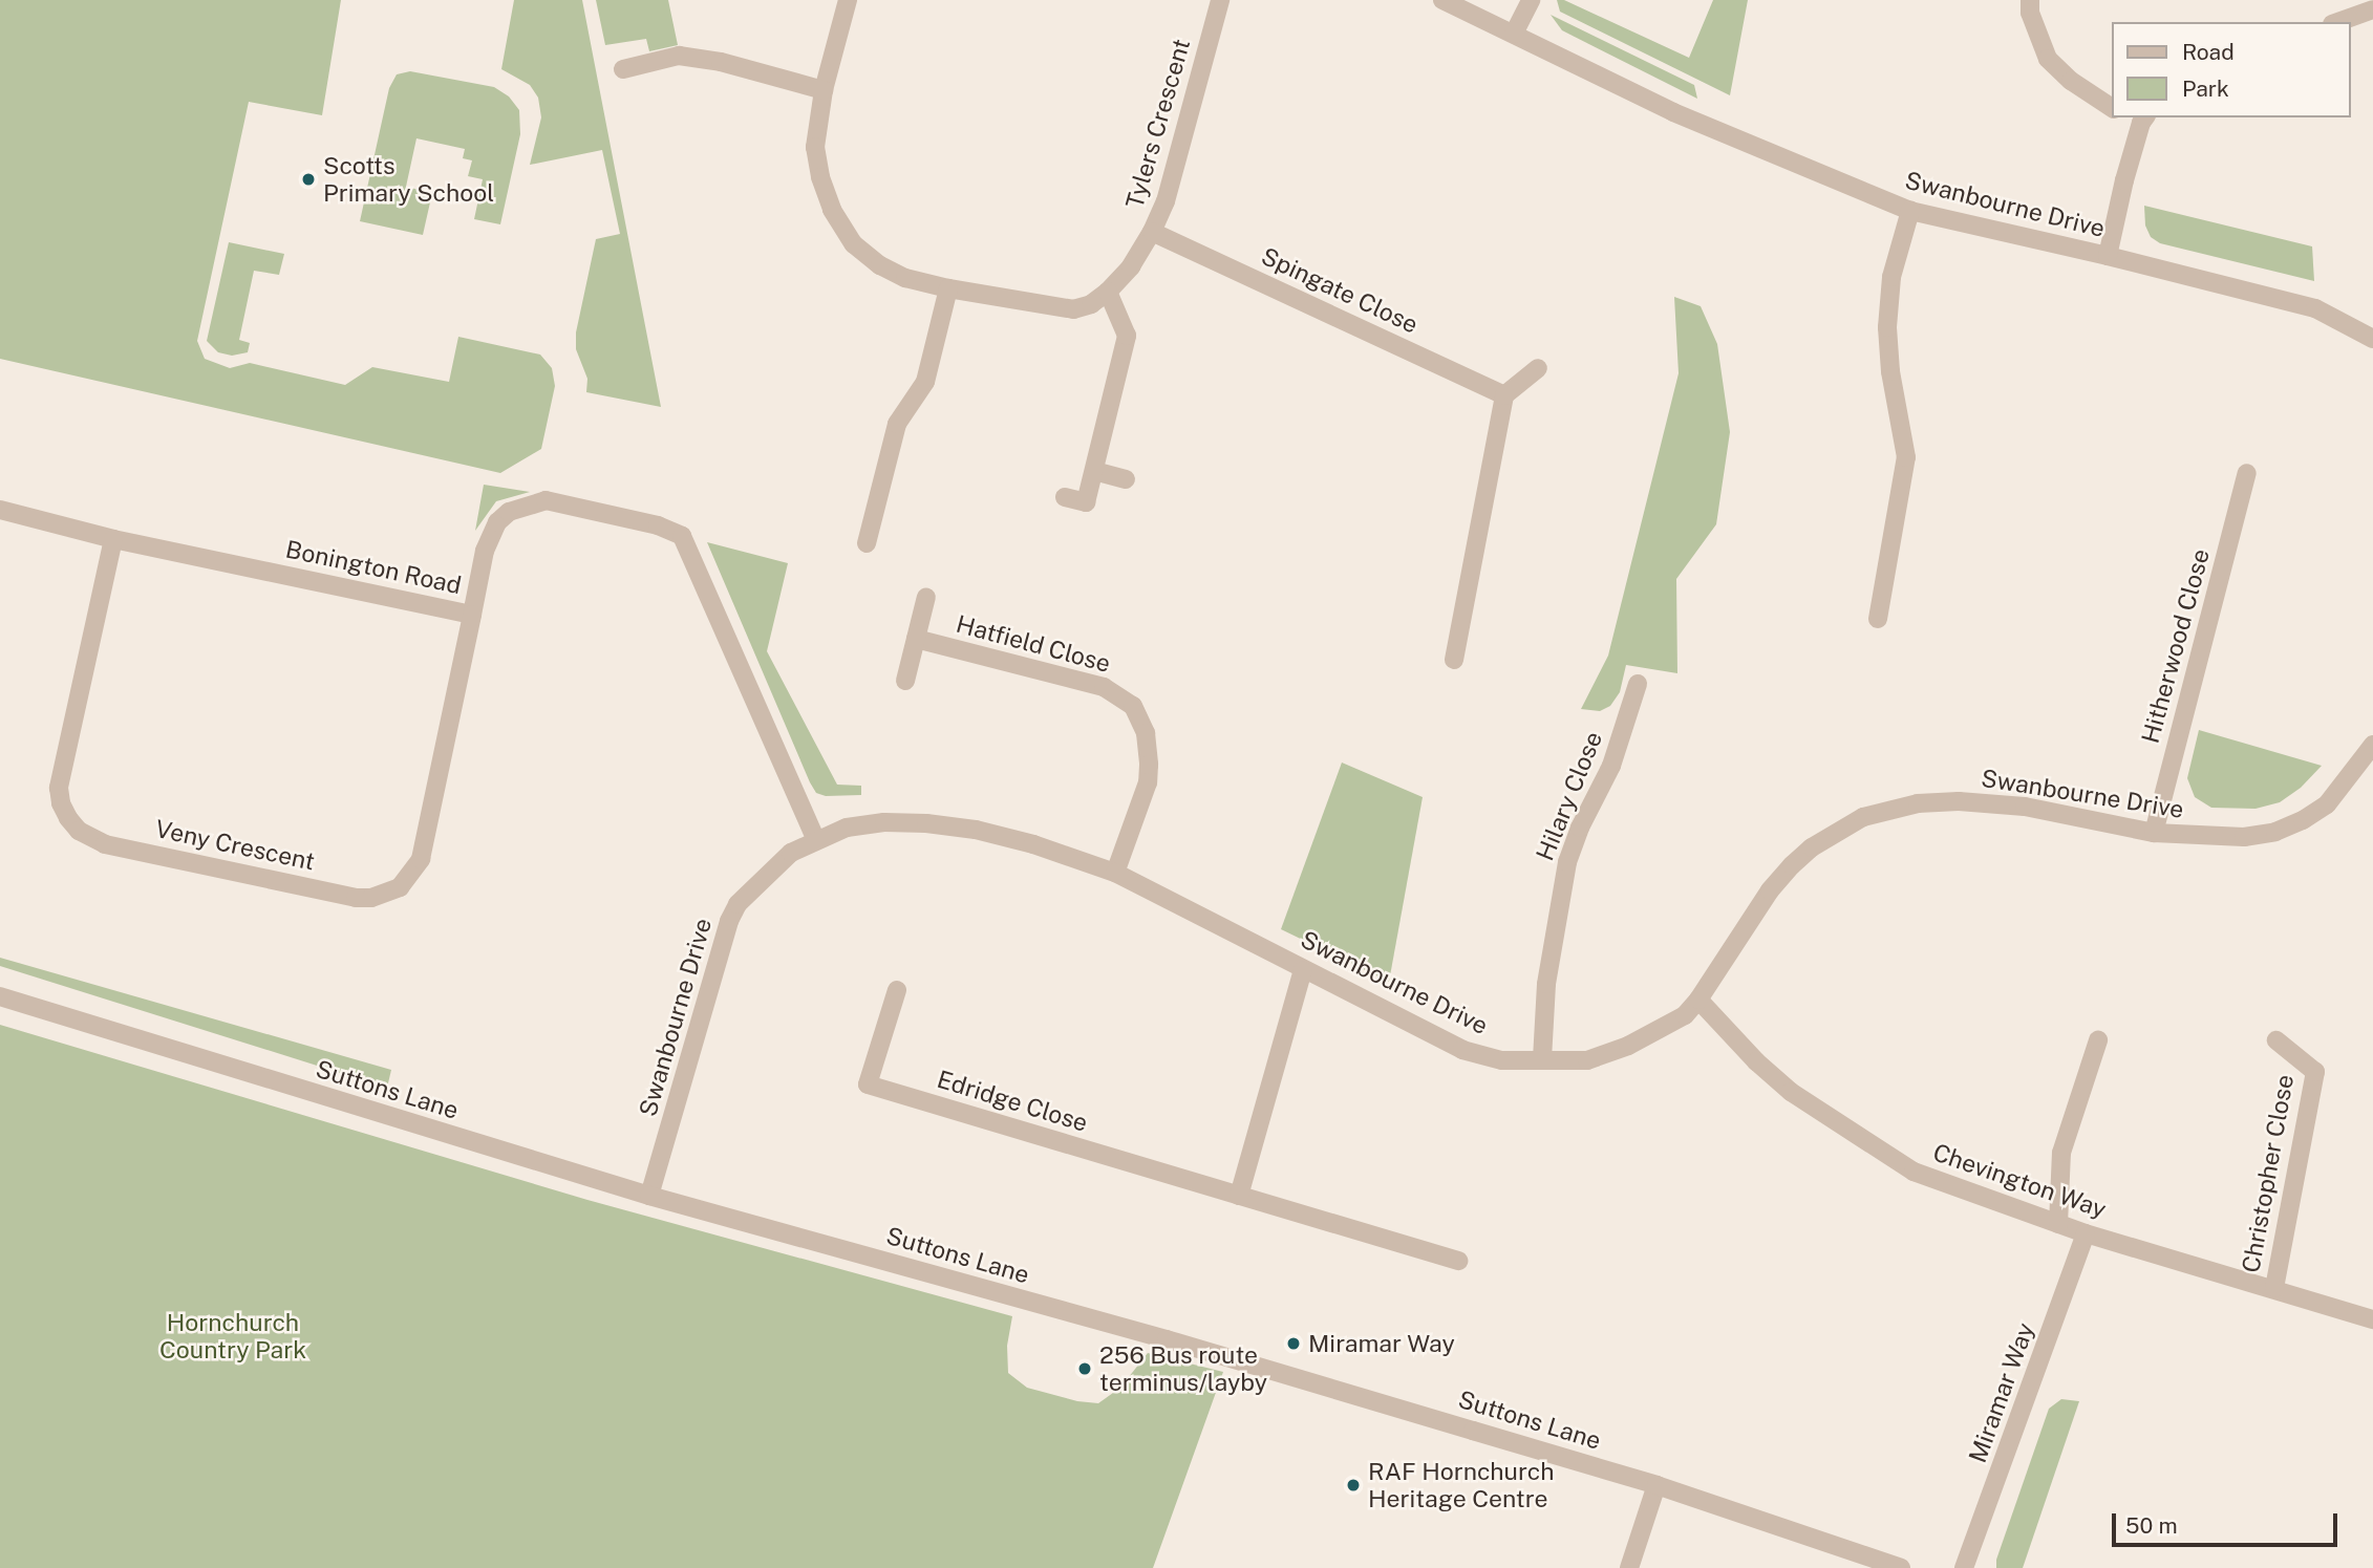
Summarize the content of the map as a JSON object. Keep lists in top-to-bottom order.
{
  "streets": {
    "street": [
      "Tylers Crescent",
      "Swanbourne Drive",
      "Spingate Close",
      "Bonington Road",
      "Hatfield Close",
      "Hitherwood Close",
      "Hilary Close",
      "Veny Crescent",
      "Suttons Lane",
      "Edridge Close",
      "Christopher Close",
      "Chevington Way",
      "Miramar Way"
    ]
  },
  "crossings": [
    ["Tylers Crescent", "Spingate Close"],
    ["Swanbourne Drive", "Bonington Road"],
    ["Swanbourne Drive", "Hatfield Close"],
    ["Swanbourne Drive", "Hitherwood Close"],
    ["Swanbourne Drive", "Hilary Close"],
    ["Swanbourne Drive", "Suttons Lane"],
    ["Swanbourne Drive", "Chevington Way"],
    ["Bonington Road", "Veny Crescent"],
    ["Christopher Close", "Chevington Way"],
    ["Chevington Way", "Miramar Way"]
  ],
  "parks": ["Hornchurch Country Park"],
  "places": [
    "Scotts Primary School",
    "Miramar Way",
    "256 Bus route terminus/layby",
    "RAF Hornchurch Heritage Centre"
  ],
  "legend": ["Road", "Park"],
  "scale_bar": "50 m"
}
